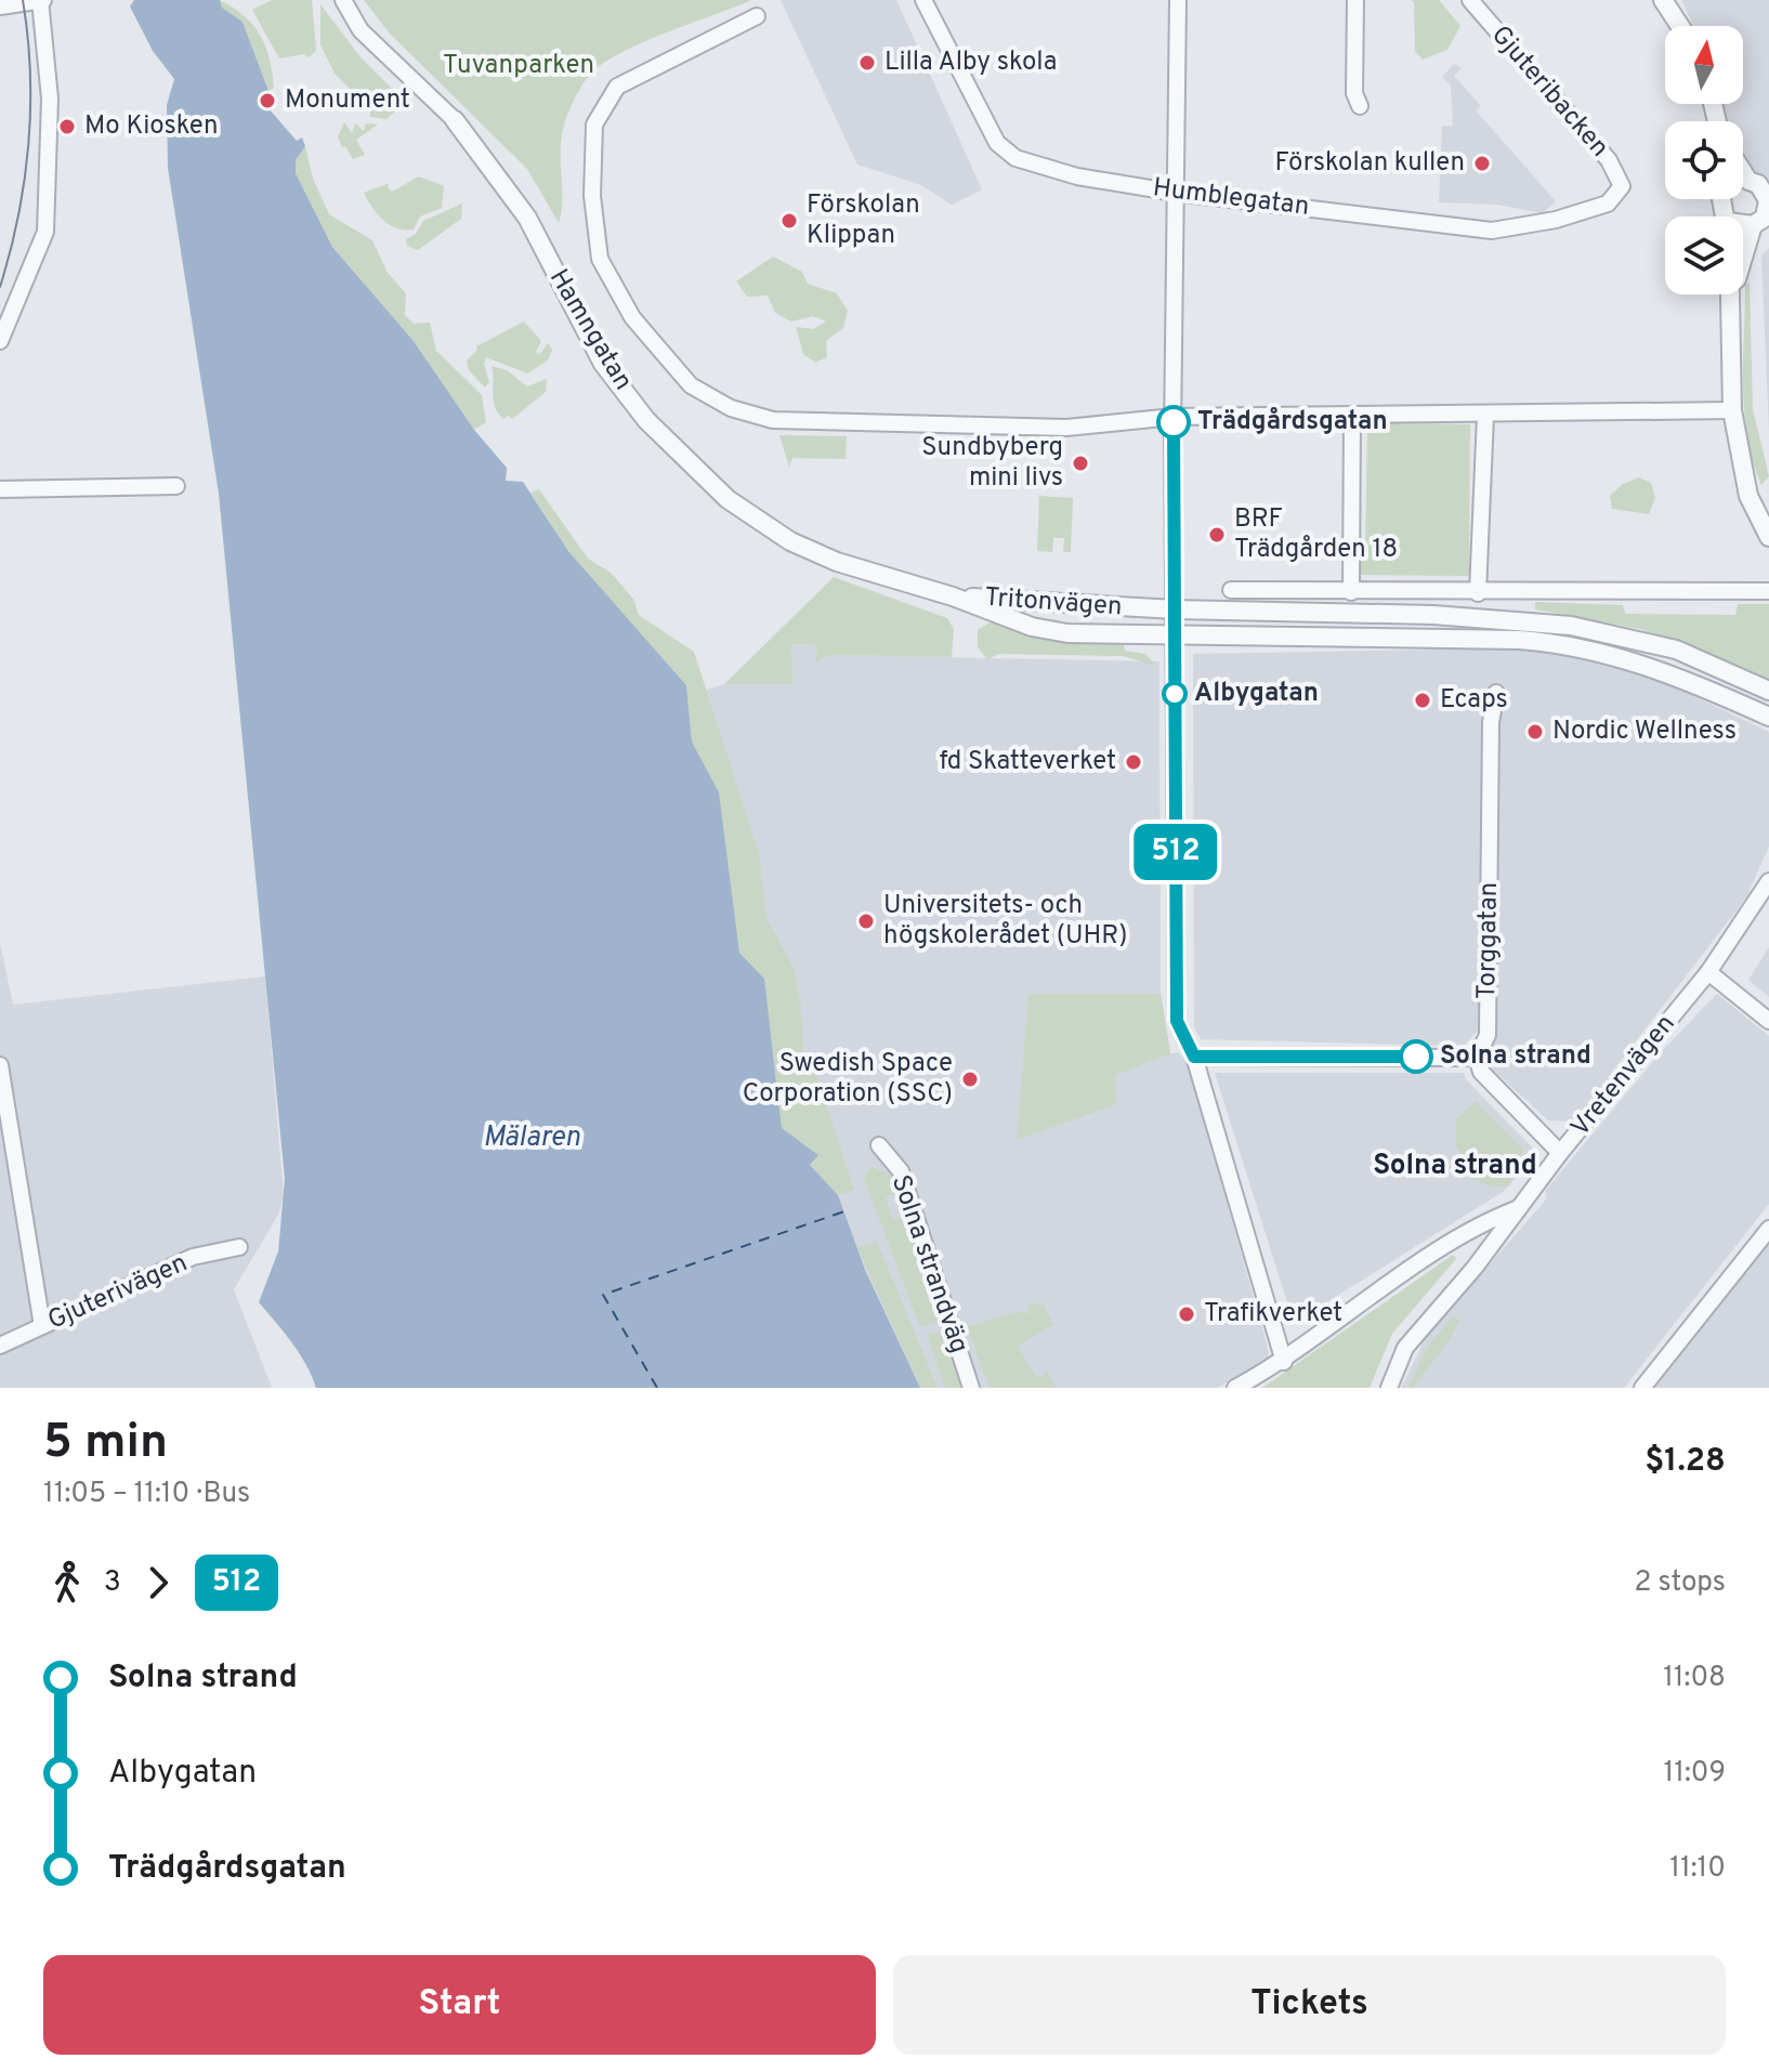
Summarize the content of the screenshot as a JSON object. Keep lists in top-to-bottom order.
{
  "streets": {
    "street": [
      "Gjuteribacken",
      "Humblegatan",
      "Hamngatan",
      "Tritonvägen",
      "Torggatan",
      "Vretenvägen",
      "Solna strandväg",
      "Gjuterivägen"
    ]
  },
  "crossings": [
    ["Gjuteribacken", "Humblegatan"],
    ["Hamngatan", "Tritonvägen"]
  ],
  "districts": ["Solna strand"],
  "water": ["Mälaren"],
  "parks": ["Tuvanparken"],
  "places": [
    "Lilla Alby skola",
    "Monument",
    "Mo Kiosken",
    "Förskolan kullen",
    "Förskolan Klippan",
    "Trädgårdsgatan",
    "Sundbyberg mini livs",
    "BRF Trädgården 18",
    "Albygatan",
    "Ecaps",
    "Nordic Wellness",
    "fd Skatteverket",
    "Universitets- och högskolerådet (UHR)",
    "Solna strand",
    "Swedish Space Corporation (SSC)",
    "Trafikverket"
  ],
  "lines": ["bus line 512"],
  "north": "top",
  "page": {
    "on_map": "512",
    "heading": ["5 min", "11:05 – 11:10 · Bus", "$1.28"],
    "legs": ["3", "512", "2 stops"],
    "list": [
      {
        "name": "Solna strand",
        "value": "11:08"
      },
      {
        "name": "Albygatan",
        "value": "11:09"
      },
      {
        "name": "Trädgårdsgatan",
        "value": "11:10"
      }
    ],
    "buttons": ["Start", "Tickets"]
  }
}
